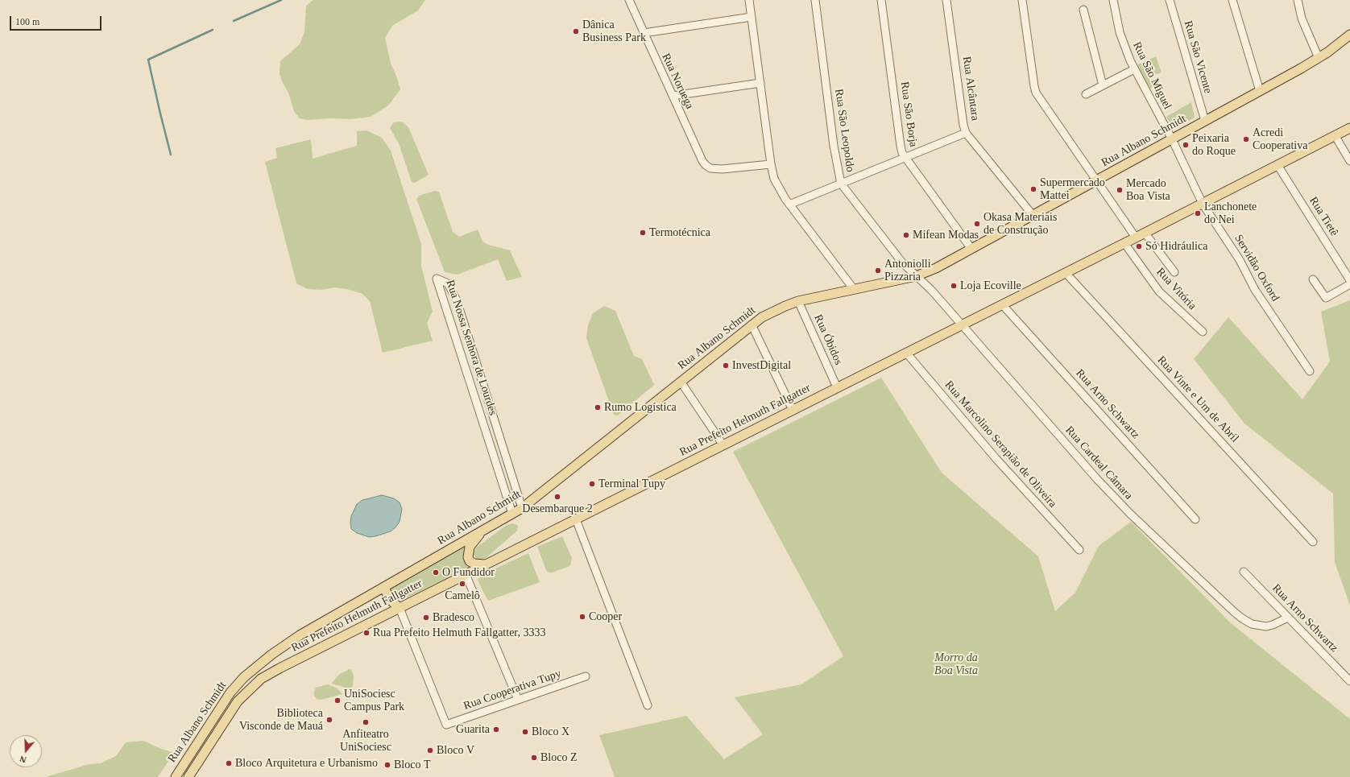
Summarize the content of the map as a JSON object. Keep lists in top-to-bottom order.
{
  "streets": {
    "main road": ["Rua Albano Schmidt", "Rua Prefeito Helmuth Fallgatter"],
    "street": [
      "Rua São Vicente",
      "Rua São Miguel",
      "Rua Noruega",
      "Rua Alcântara",
      "Rua São Borja",
      "Rua São Leopoldo",
      "Rua Tietê",
      "Servidão Oxford",
      "Rua Vitória",
      "Rua Óbidos",
      "Rua Nossa Senhora de Lourdes",
      "Rua Vinte e Um de Abril",
      "Rua Arno Schwartz",
      "Rua Marcolino Serapião de Oliveira",
      "Rua Cardeal Câmara",
      "Rua Cooperativa Tupy"
    ]
  },
  "crossings": [
    ["Rua São Vicente", "Rua Albano Schmidt"],
    ["Rua São Miguel", "Rua Albano Schmidt"],
    ["Rua São Miguel", "Servidão Oxford"],
    ["Rua Alcântara", "Rua Albano Schmidt"],
    ["Rua São Borja", "Rua Albano Schmidt"],
    ["Rua São Leopoldo", "Rua Albano Schmidt"],
    ["Rua São Leopoldo", "Rua Cardeal Câmara"],
    ["Rua Albano Schmidt", "Servidão Oxford"],
    ["Rua Albano Schmidt", "Rua Óbidos"],
    ["Rua Albano Schmidt", "Rua Nossa Senhora de Lourdes"],
    ["Rua Albano Schmidt", "Rua Cardeal Câmara"],
    ["Rua Tietê", "Rua Prefeito Helmuth Fallgatter"],
    ["Servidão Oxford", "Rua Prefeito Helmuth Fallgatter"],
    ["Rua Vitória", "Rua Prefeito Helmuth Fallgatter"],
    ["Rua Óbidos", "Rua Prefeito Helmuth Fallgatter"],
    ["Rua Vinte e Um de Abril", "Rua Prefeito Helmuth Fallgatter"],
    ["Rua Arno Schwartz", "Rua Prefeito Helmuth Fallgatter"],
    ["Rua Arno Schwartz", "Rua Cardeal Câmara"],
    ["Rua Prefeito Helmuth Fallgatter", "Rua Marcolino Serapião de Oliveira"],
    ["Rua Prefeito Helmuth Fallgatter", "Rua Cardeal Câmara"],
    ["Rua Prefeito Helmuth Fallgatter", "Rua Cooperativa Tupy"]
  ],
  "parks": ["Morro da Boa Vista"],
  "places": [
    "Dânica Business Park",
    "Acredi Cooperativa",
    "Peixaria do Roque",
    "Supermercado Mattei",
    "Mercado Boa Vista",
    "Lanchonete do Nei",
    "Okasa Materiais de Construção",
    "Termotécnica",
    "Mifean Modas",
    "Só Hidráulica",
    "Antoniolli Pizzaria",
    "Loja Ecoville",
    "InvestDigital",
    "Rumo Logística",
    "Terminal Tupy",
    "Desembarque 2",
    "O Fundidor",
    "Camelô",
    "Cooper",
    "Bradesco",
    "Rua Prefeito Helmuth Fallgatter, 3333",
    "UniSociesc Campus Park",
    "Biblioteca Visconde de Mauá",
    "Anfiteatro UniSociesc",
    "Guarita",
    "Bloco X",
    "Bloco V",
    "Bloco Z",
    "Bloco Arquitetura e Urbanismo",
    "Bloco T"
  ],
  "scale_bar": "100 m",
  "north": "bottom"
}
